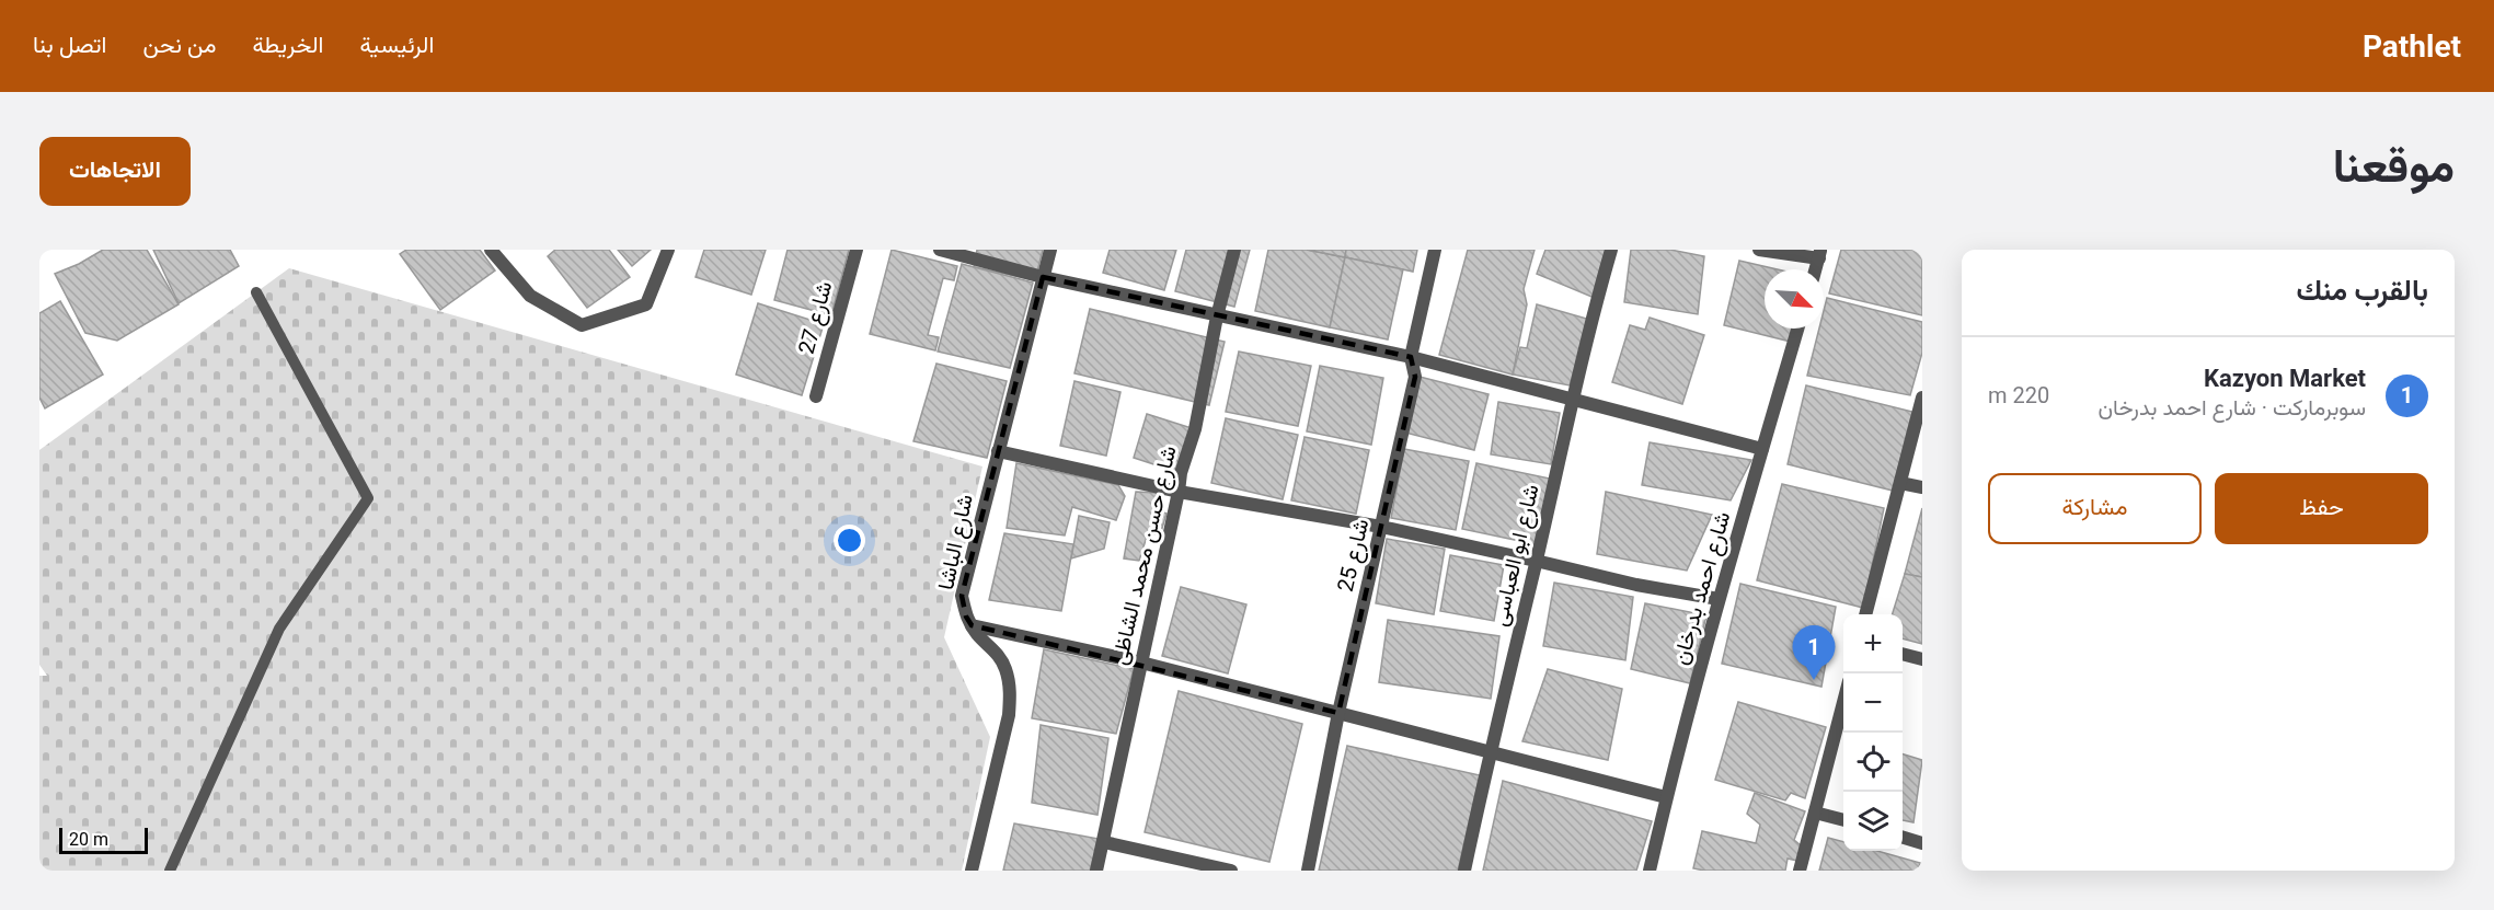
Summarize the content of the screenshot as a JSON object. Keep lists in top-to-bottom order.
{
  "streets": {
    "street": [
      "شارع 27",
      "شارع الباشا",
      "شارع حسن محمد الشاظى",
      "شارع 25",
      "شارع ابو العباسى",
      "شارع احمد بدرخان"
    ]
  },
  "scale_bar": "20 m",
  "north": "bottom right",
  "page": {
    "header": "Pathlet",
    "nav": [
      "الرئيسية",
      "الخريطة",
      "من نحن",
      "اتصل بنا"
    ],
    "title": "موقعنا",
    "buttons": [
      "الاتجاهات",
      ["حفظ", "مشاركة"]
    ],
    "heading": "بالقرب منك",
    "list": [
      {
        "mark": "1",
        "name": "Kazyon Market",
        "note": "سوبرماركت · شارع احمد بدرخان",
        "value": "220 m"
      }
    ],
    "map_buttons": ["+", "−"],
    "pins": "1",
    "scale": "20 m"
  }
}
